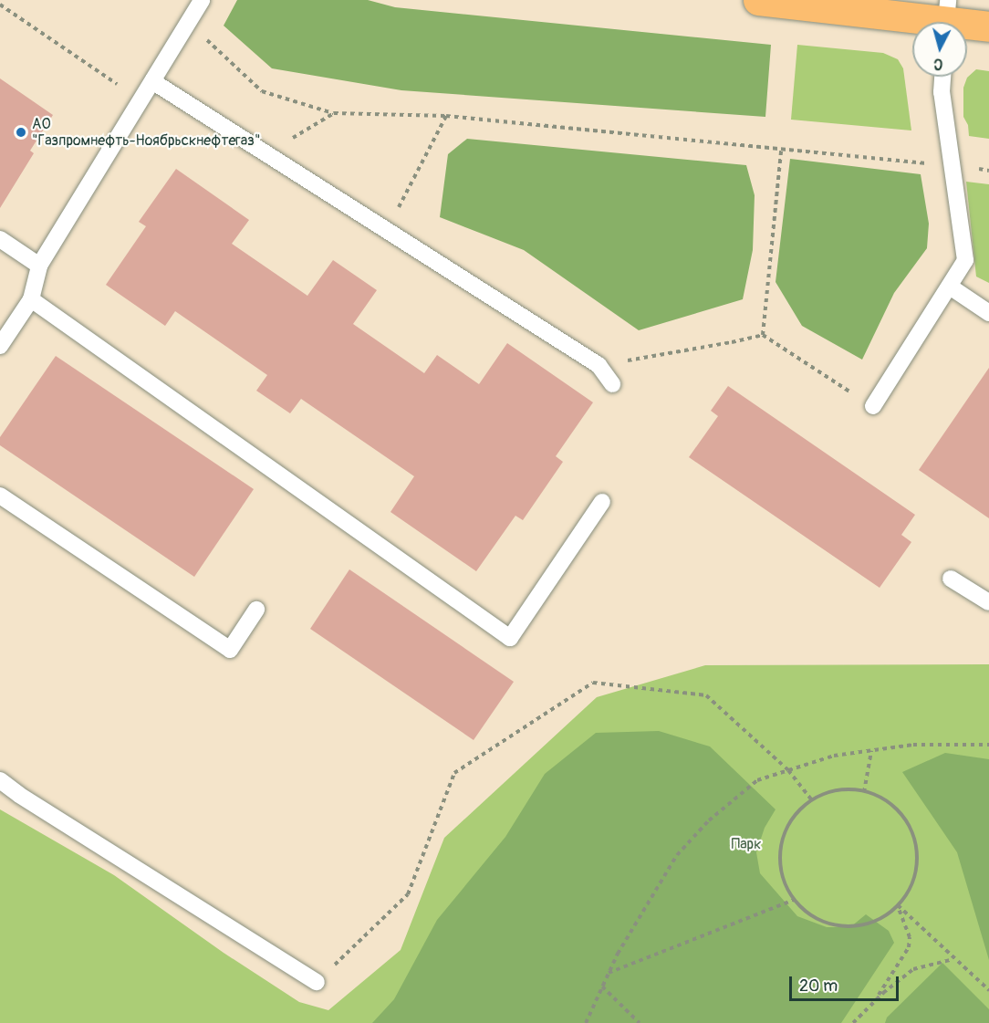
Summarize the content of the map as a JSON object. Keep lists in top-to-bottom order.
{
  "parks": ["Парк"],
  "places": ["АО \"Газпромнефть-Ноябрьскнефтегаз\""],
  "scale_bar": "20 m",
  "north": "bottom"
}
